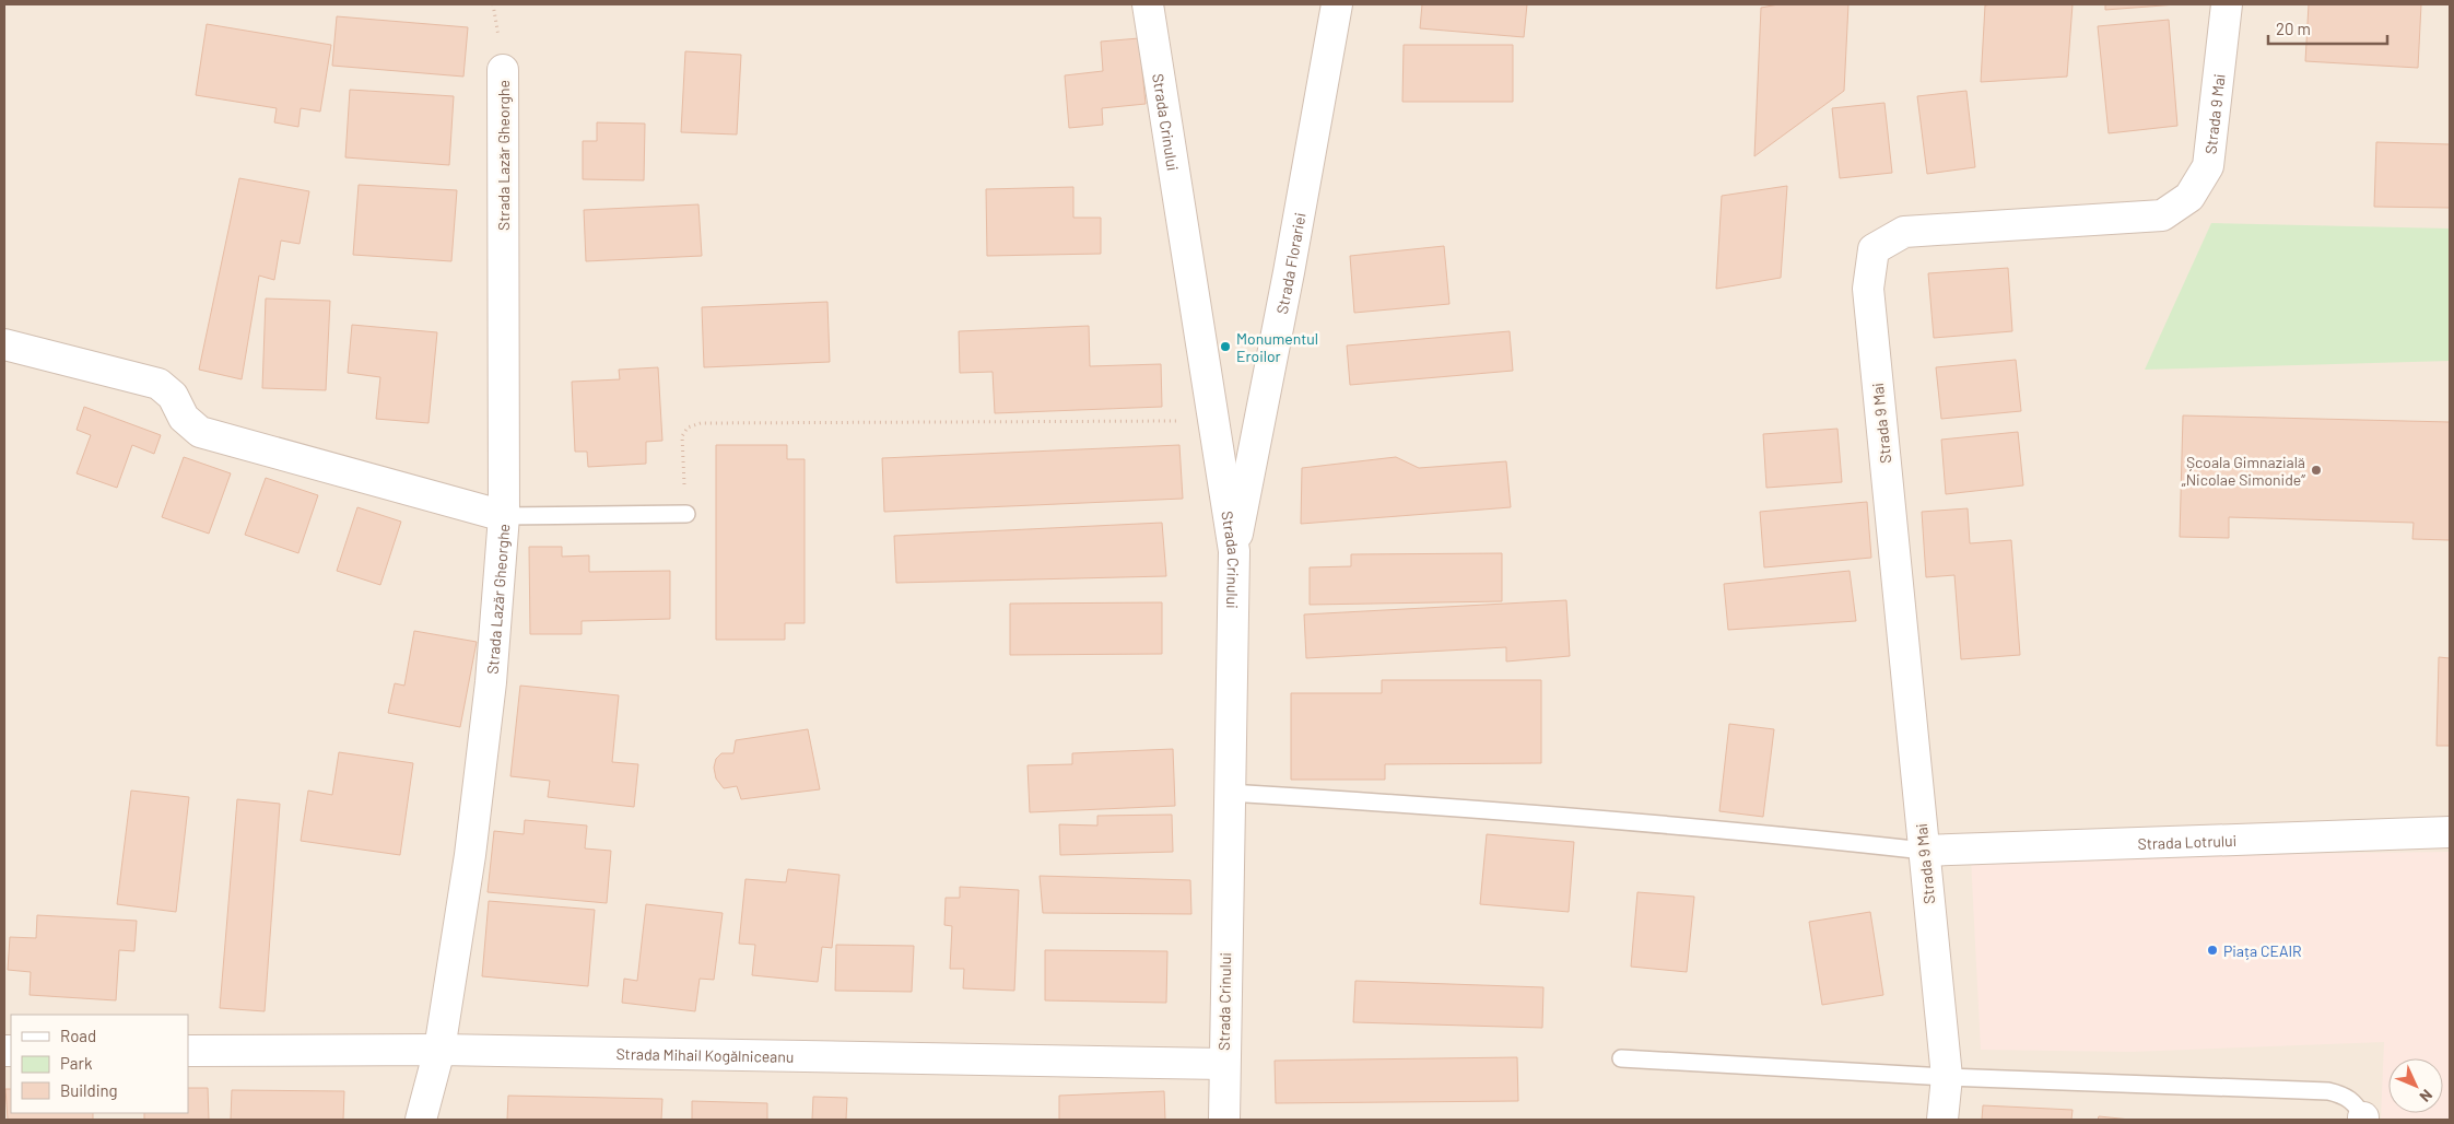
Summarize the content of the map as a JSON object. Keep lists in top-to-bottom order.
{
  "streets": {
    "street": [
      "Strada 9 Mai",
      "Strada Crinului",
      "Strada Lazăr Gheorghe",
      "Strada Florariei",
      "Strada Lotrului",
      "Strada Mihail Kogălniceanu"
    ]
  },
  "crossings": [
    ["Strada 9 Mai", "Strada Lotrului"],
    ["Strada Crinului", "Strada Florariei"],
    ["Strada Crinului", "Strada Mihail Kogălniceanu"],
    ["Strada Lazăr Gheorghe", "Strada Mihail Kogălniceanu"]
  ],
  "places": ["Monumentul Eroilor", "Școala Gimnazială „Nicolae Simonide”", "Piața CEAIR"],
  "legend": ["Road", "Park", "Building"],
  "scale_bar": "20 m",
  "north": "bottom right"
}
